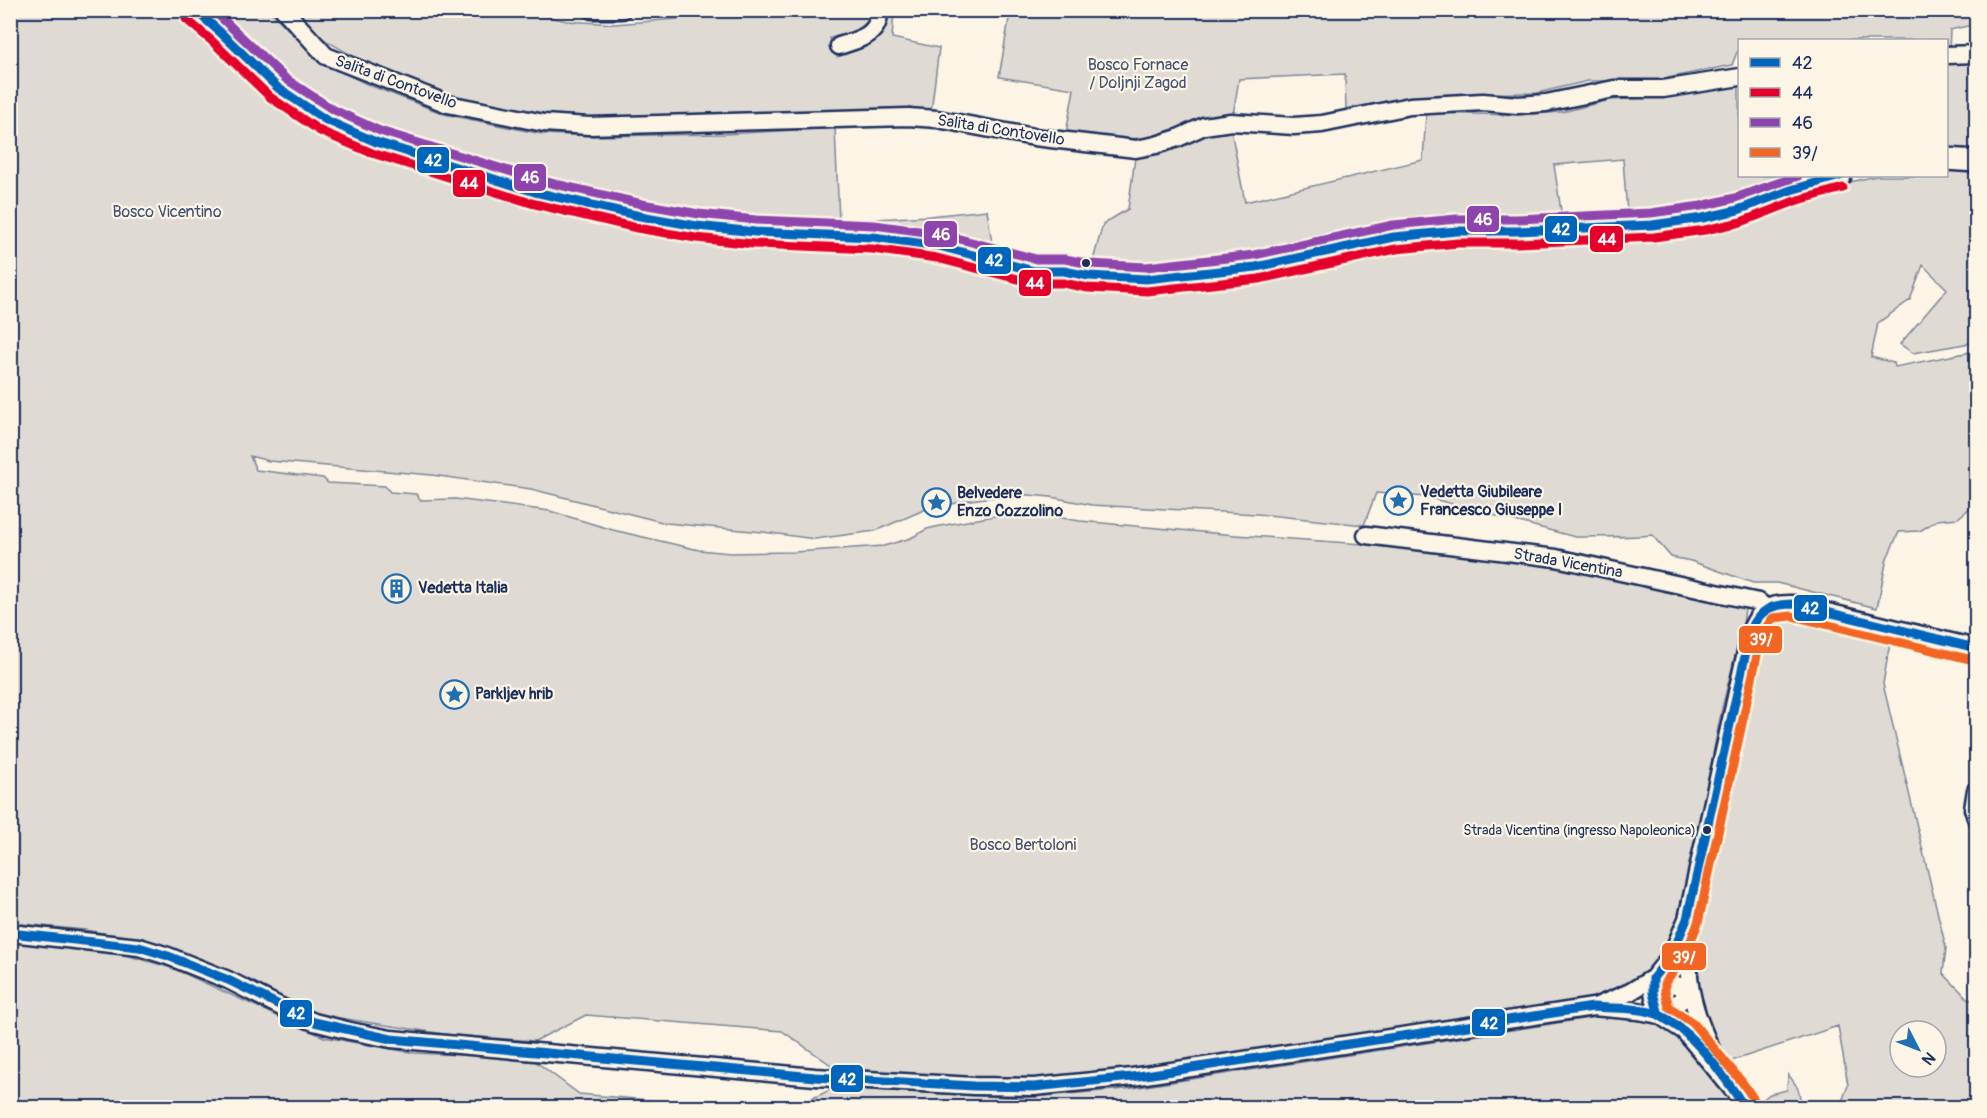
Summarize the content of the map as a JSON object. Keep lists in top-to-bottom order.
{
  "streets": {
    "street": ["Salita di Contovello", "Strada Vicentina"]
  },
  "parks": ["Bosco Fornace / Doljnji Zagod", "Bosco Vicentino", "Bosco Bertoloni"],
  "places": {
    "place": ["Vedetta Giubileare Francesco Giuseppe I", "Belvedere Enzo Cozzolino", "Parkljev hrib"],
    "building": ["Vedetta Italia"],
    "other": ["Strada Vicentina (ingresso Napoleonica)"]
  },
  "lines": [
    "transit line 42",
    "transit line 46",
    "transit line 44",
    "transit line 39/"
  ],
  "legend": [
    "42",
    "44",
    "46",
    "39/"
  ],
  "north": "bottom right"
}
